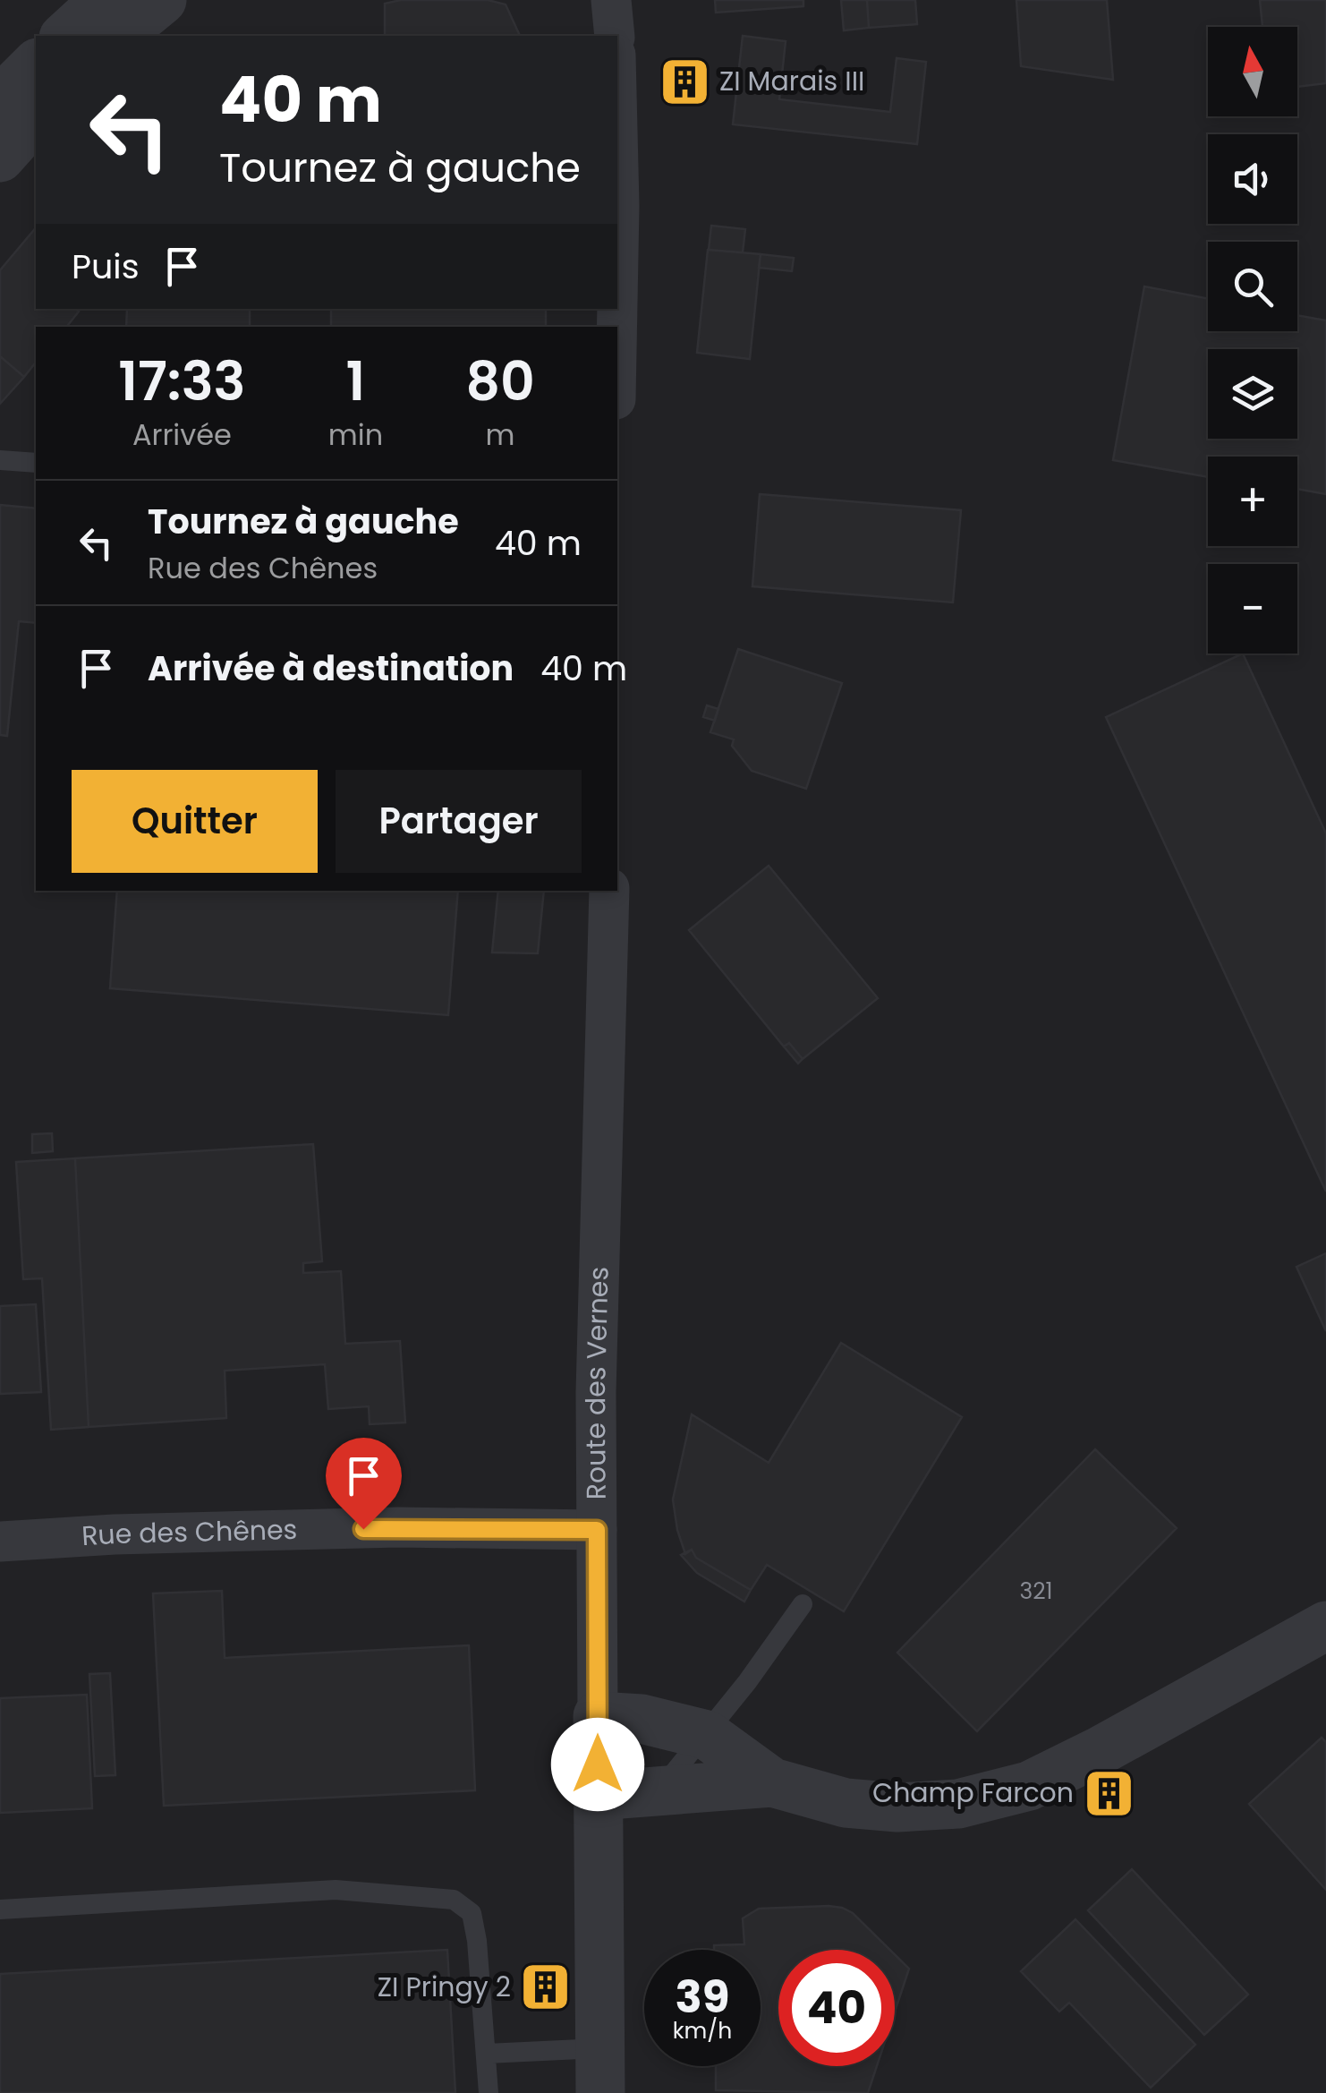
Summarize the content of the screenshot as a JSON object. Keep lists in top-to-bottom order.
{
  "streets": {
    "street": ["Route des Vernes", "Rue des Chênes"]
  },
  "crossings": [
    ["Route des Vernes", "Rue des Chênes"]
  ],
  "places": {
    "building": ["ZI Marais III", "Champ Farcon", "ZI Pringy 2"]
  },
  "house_numbers": ["321"],
  "north": "top",
  "page": {
    "map_buttons": ["+", "−"],
    "turn": ["40 m", "Tournez à gauche"],
    "then": "Puis",
    "eta": [
      "17:33",
      "Arrivée",
      "1",
      "min",
      "80",
      "m"
    ],
    "list": [
      {
        "name": "Tournez à gauche",
        "note": "Rue des Chênes",
        "value": "40 m"
      },
      {
        "name": "Arrivée à destination",
        "value": "40 m"
      }
    ],
    "buttons": ["Quitter", "Partager"],
    "speed": "39 km/h",
    "limit": "40"
  }
}
